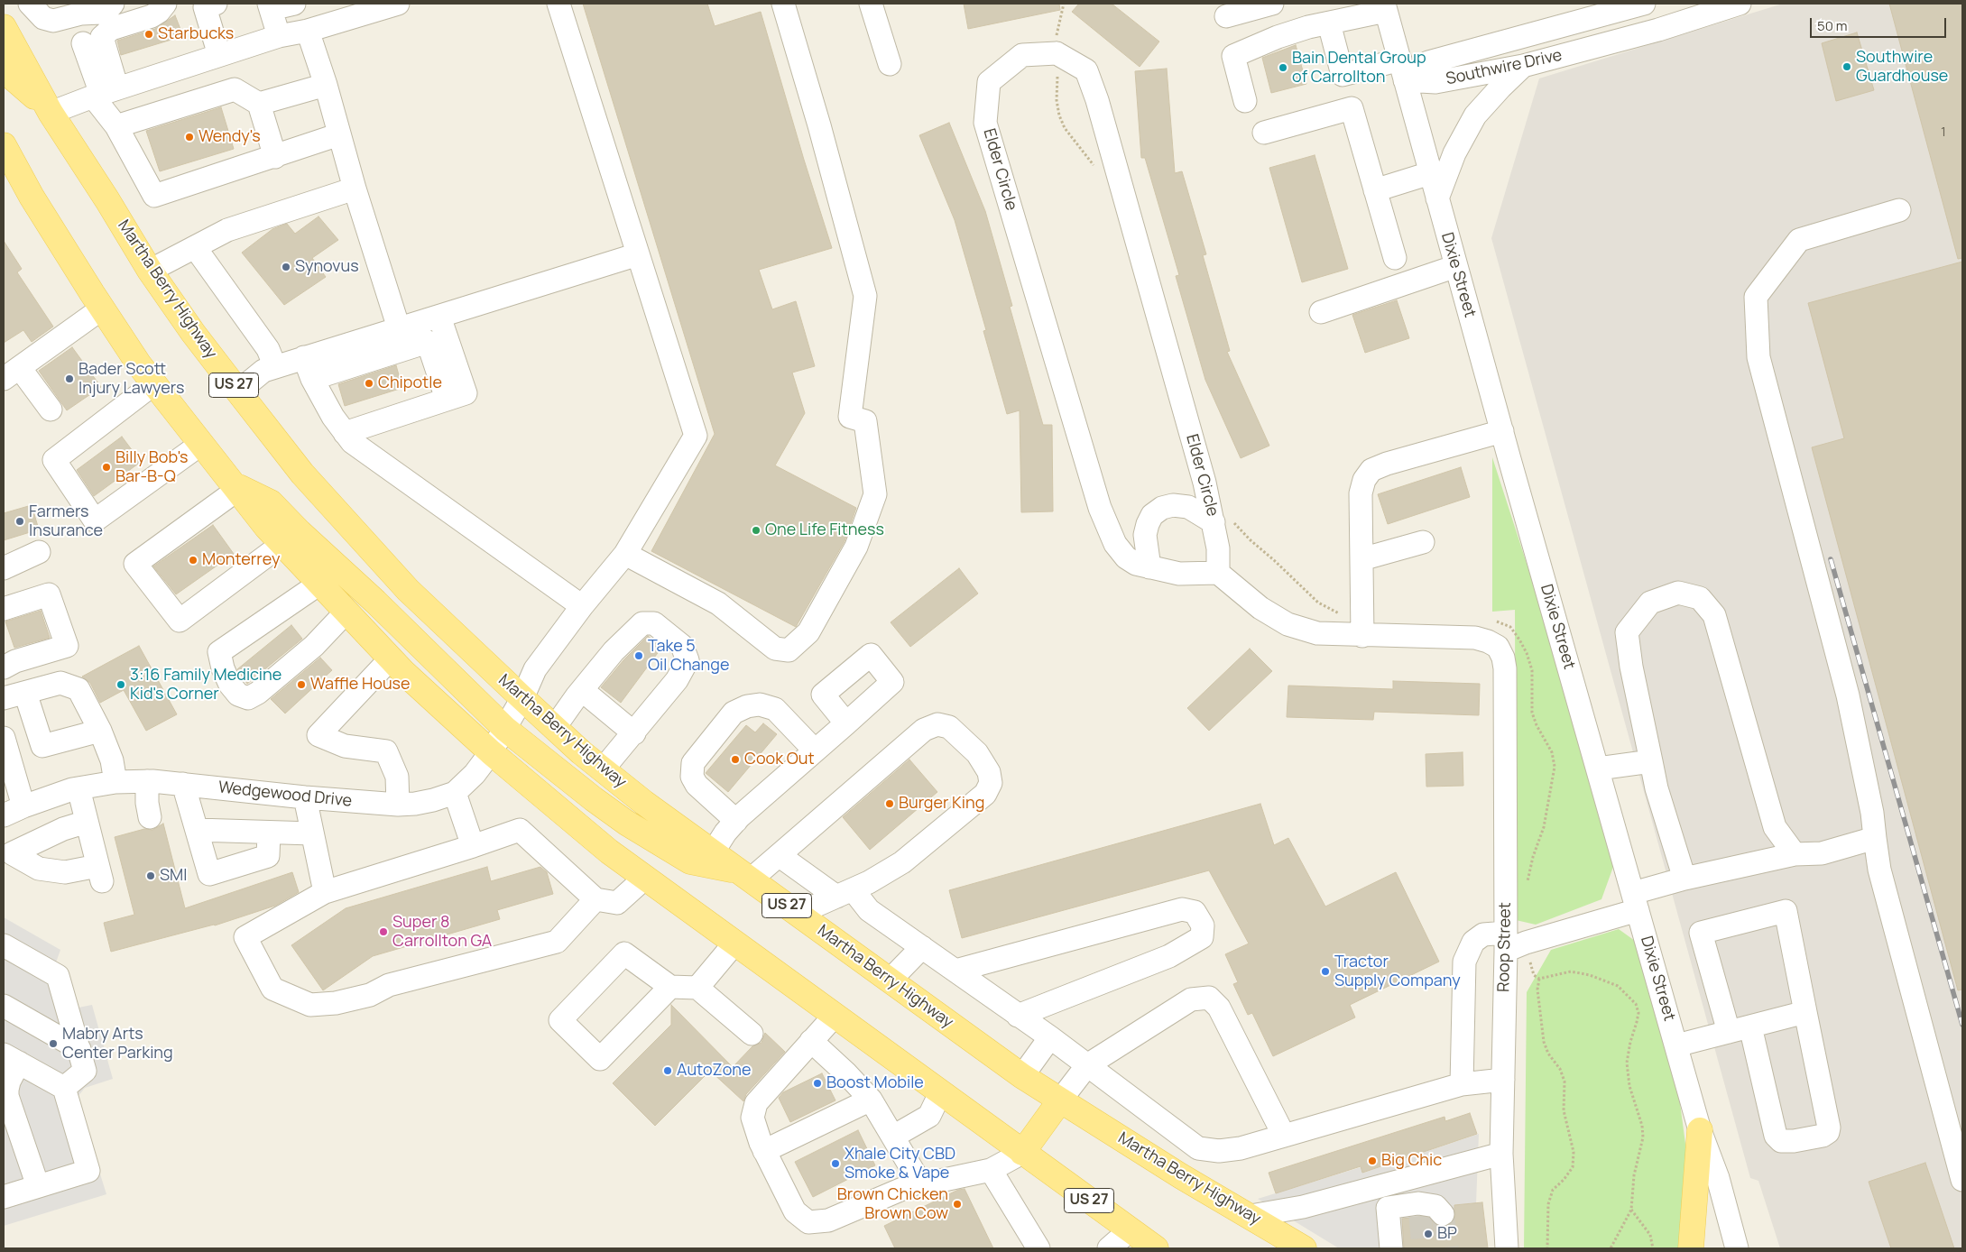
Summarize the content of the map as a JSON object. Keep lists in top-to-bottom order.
{
  "streets": {
    "main road": ["Martha Berry Highway", "US 27"],
    "street": [
      "Southwire Drive",
      "Elder Circle",
      "Dixie Street",
      "Wedgewood Drive",
      "Roop Street"
    ]
  },
  "crossings": [
    ["Southwire Drive", "Dixie Street"],
    ["Martha Berry Highway", "Wedgewood Drive"],
    ["US 27", "Wedgewood Drive"]
  ],
  "places": [
    "Starbucks",
    "Southwire Guardhouse",
    "Bain Dental Group of Carrollton",
    "Wendy's",
    "Synovus",
    "Bader Scott Injury Lawyers",
    "Chipotle",
    "Billy Bob's Bar-B-Q",
    "Farmers Insurance",
    "One Life Fitness",
    "Monterrey",
    "Take 5 Oil Change",
    "3:16 Family Medicine Kid's Corner",
    "Waffle House",
    "Cook Out",
    "Burger King",
    "SMI",
    "Super 8 Carrollton GA",
    "Tractor Supply Company",
    "Mabry Arts Center Parking",
    "AutoZone",
    "Boost Mobile",
    "Big Chic",
    "Xhale City CBD Smoke & Vape",
    "Brown Chicken Brown Cow",
    "BP"
  ],
  "house_numbers": ["1"],
  "scale_bar": "50 m"
}
